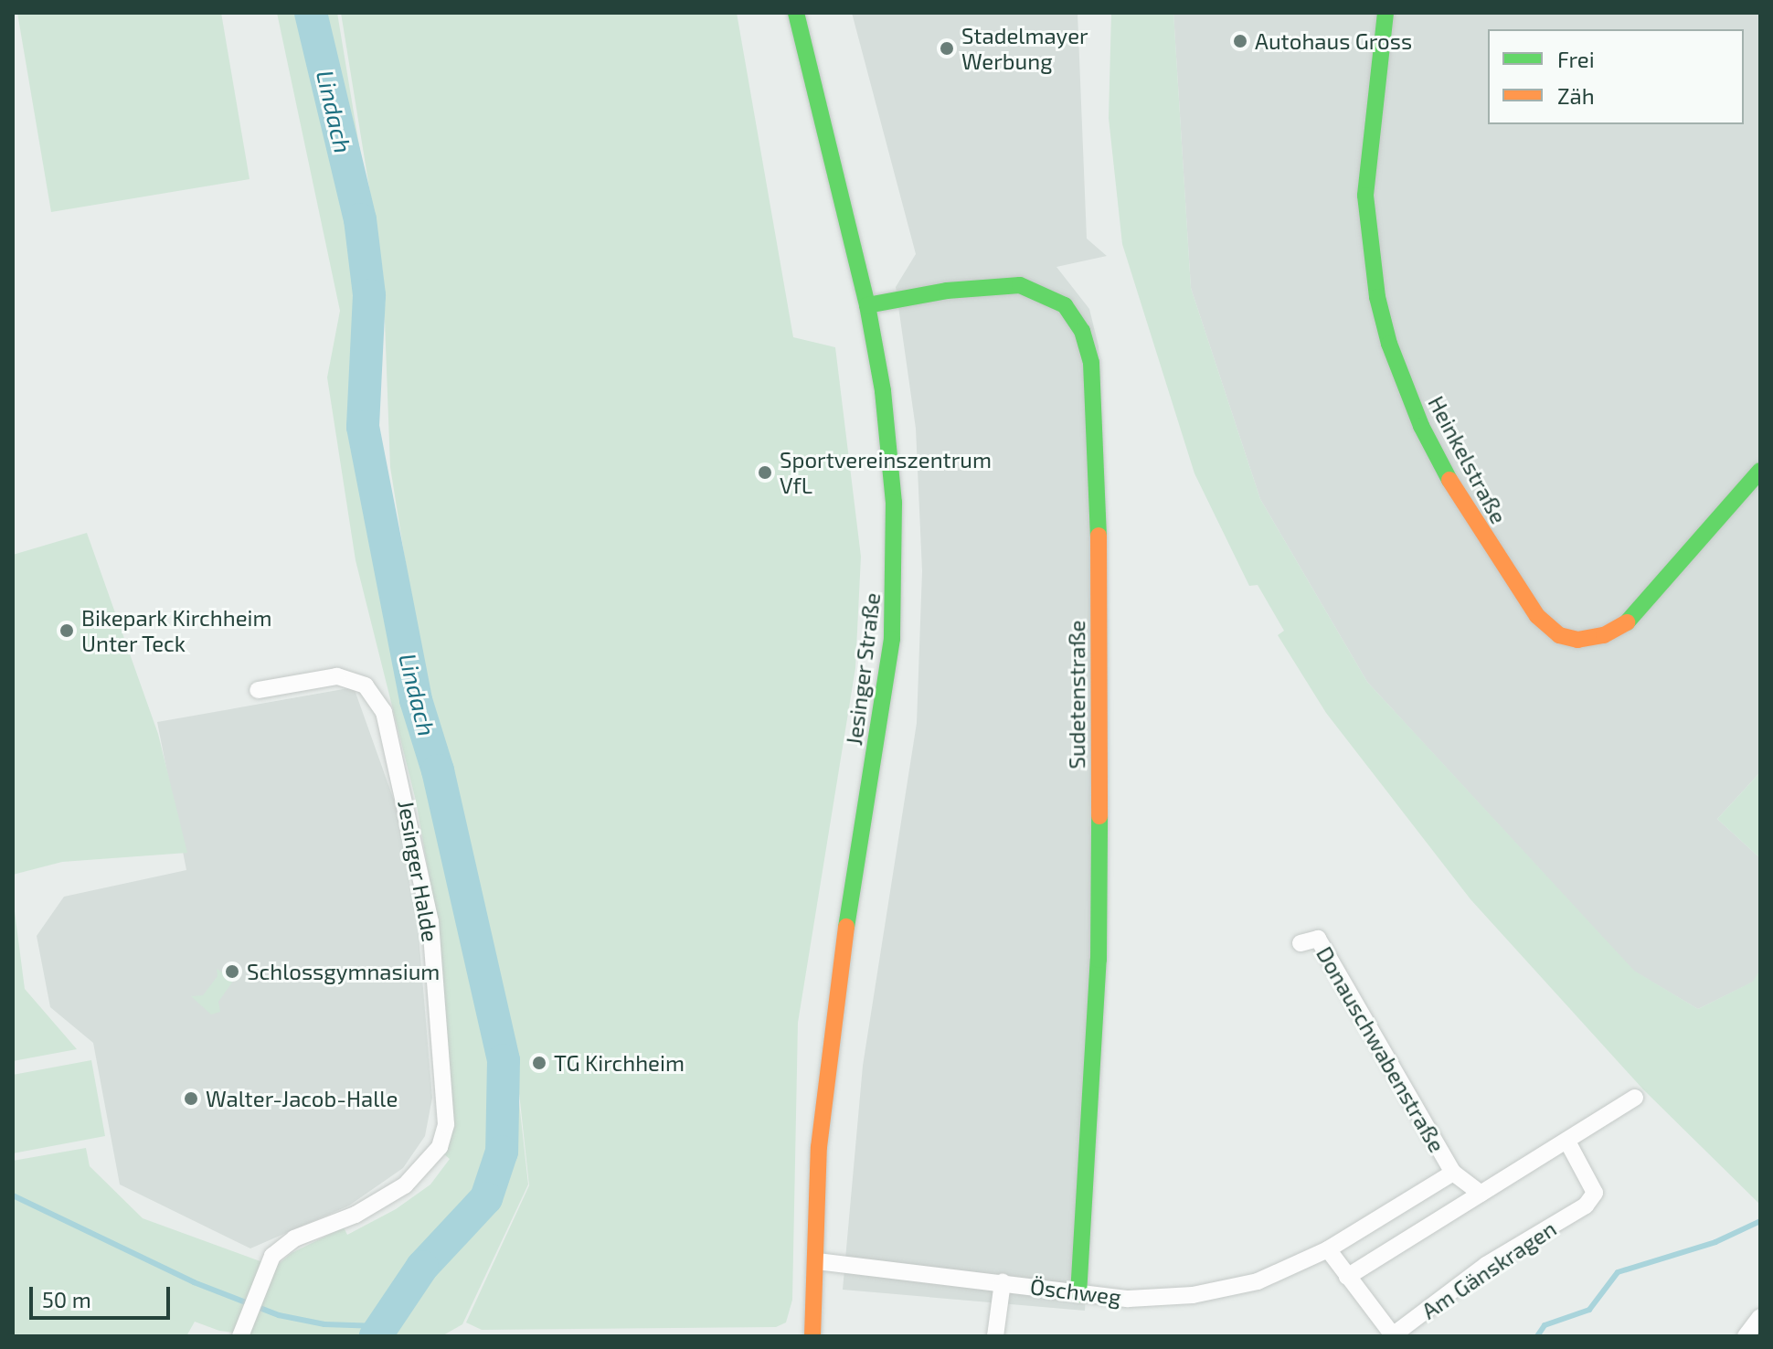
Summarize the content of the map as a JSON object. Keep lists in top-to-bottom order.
{
  "streets": {
    "street": [
      "Heinkelstraße",
      "Jesinger Straße",
      "Sudetenstraße",
      "Jesinger Halde",
      "Donauschwabenstraße",
      "Am Gänskragen",
      "Öschweg"
    ]
  },
  "crossings": [
    ["Jesinger Straße", "Sudetenstraße"],
    ["Jesinger Straße", "Öschweg"],
    ["Sudetenstraße", "Öschweg"],
    ["Donauschwabenstraße", "Öschweg"]
  ],
  "water": ["Lindach"],
  "places": [
    "Autohaus Gross",
    "Stadelmayer Werbung",
    "Sportvereinszentrum VfL",
    "Bikepark Kirchheim Unter Teck",
    "Schlossgymnasium",
    "TG Kirchheim",
    "Walter-Jacob-Halle"
  ],
  "legend": ["Frei", "Zäh"],
  "scale_bar": "50 m"
}
